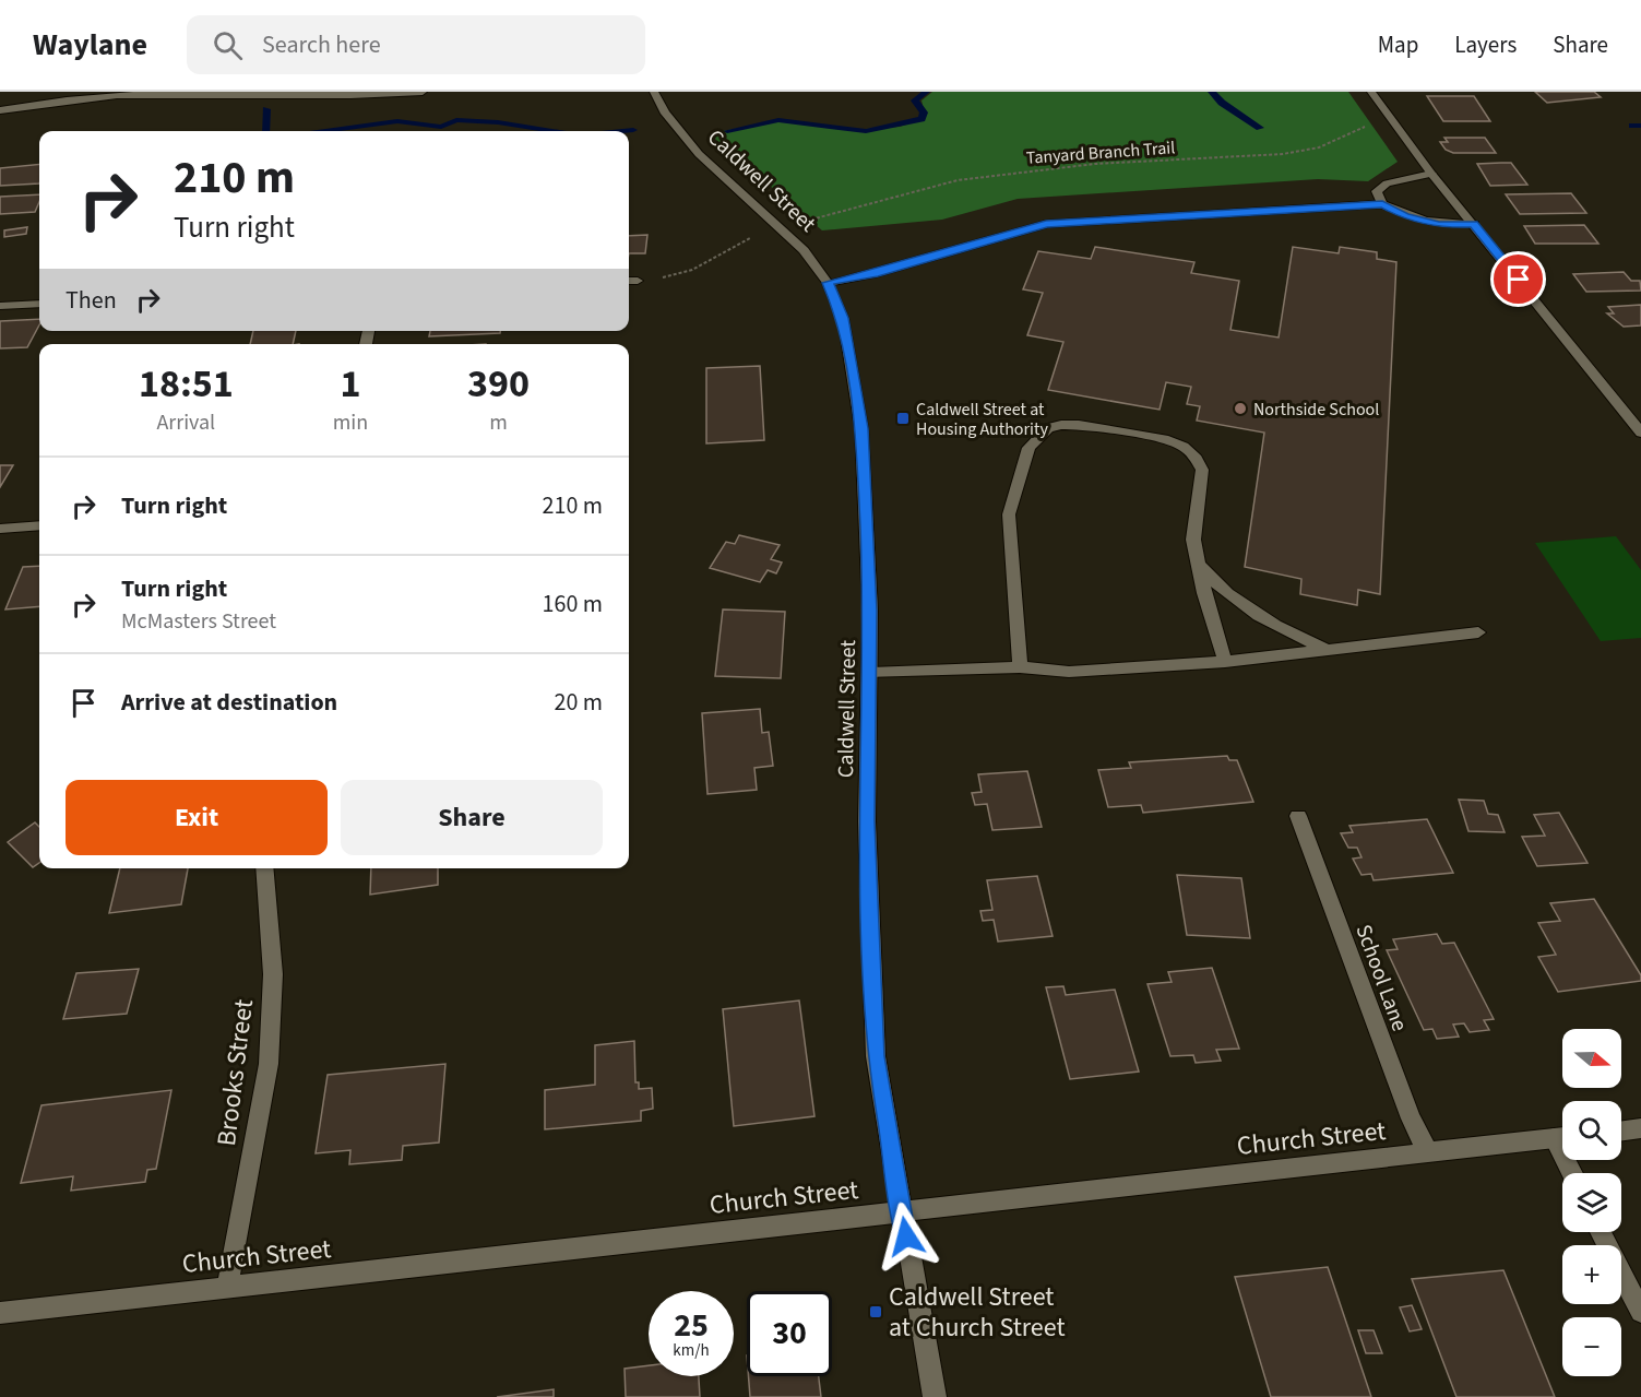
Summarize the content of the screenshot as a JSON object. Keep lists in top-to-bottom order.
{
  "streets": {
    "street": [
      "Caldwell Street",
      "School Lane",
      "Brooks Street",
      "Church Street"
    ],
    "path": ["Tanyard Branch Trail"]
  },
  "crossings": [
    ["Caldwell Street", "Church Street"],
    ["School Lane", "Church Street"],
    ["Brooks Street", "Church Street"]
  ],
  "places": {
    "other": ["Northside School"],
    "transit": ["Caldwell Street at Housing Authority", "Caldwell Street at Church Street"]
  },
  "north": "right",
  "page": {
    "header": "Waylane",
    "search": "Search here",
    "nav": ["Map", "Layers", "Share"],
    "turn": ["210 m", "Turn right"],
    "then": "Then",
    "eta": [
      "18:51",
      "Arrival",
      "1",
      "min",
      "390",
      "m"
    ],
    "list": [
      {
        "name": "Turn right",
        "value": "210 m"
      },
      {
        "name": "Turn right",
        "note": "McMasters Street",
        "value": "160 m"
      },
      {
        "name": "Arrive at destination",
        "value": "20 m"
      }
    ],
    "buttons": ["Exit", "Share"],
    "map_buttons": ["+", "−"],
    "speed": "25 km/h",
    "limit": "30"
  }
}
